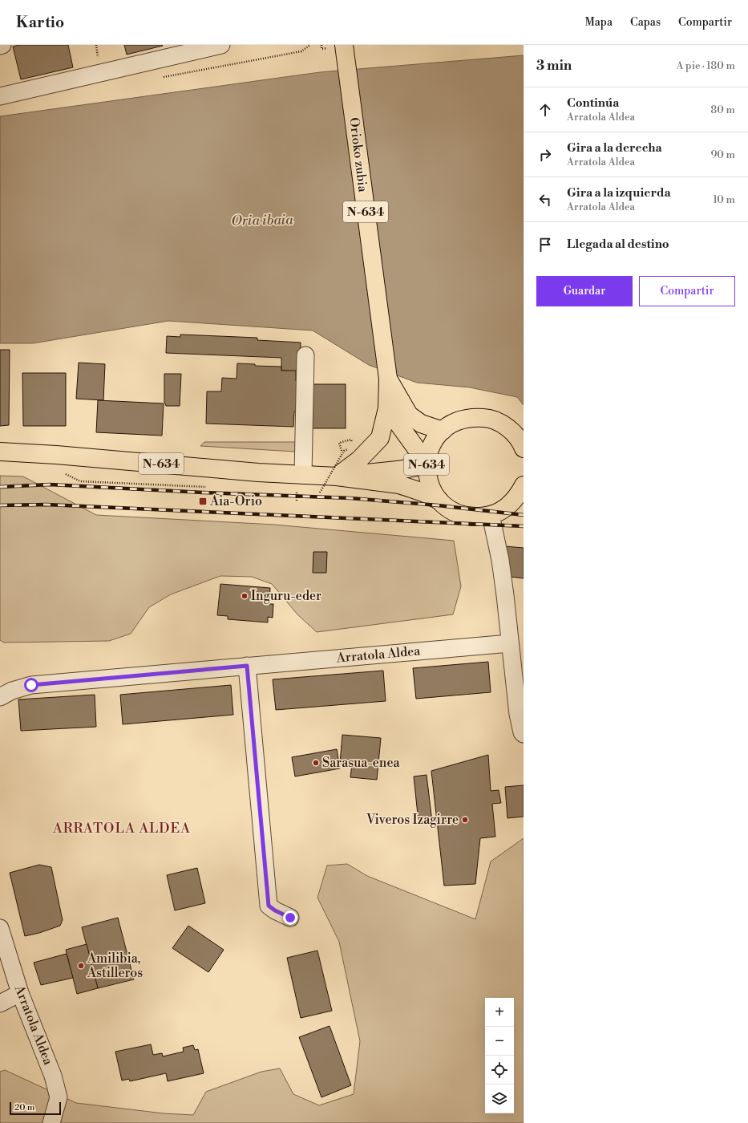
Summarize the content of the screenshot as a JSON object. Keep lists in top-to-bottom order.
{
  "streets": {
    "highway": ["Orioko zubia", "N-634"],
    "street": ["Arratola Aldea"]
  },
  "crossings": [
    ["Orioko zubia", "N-634"]
  ],
  "districts": ["ARRATOLA ALDEA"],
  "water": ["Oria ibaia"],
  "places": {
    "transit": ["Aia-Orio"],
    "other": [
      "Inguru-eder",
      "Sarasua-enea",
      "Viveros Izagirre",
      "Amilibia, Astilleros"
    ]
  },
  "scale_bar": "20 m",
  "page": {
    "header": "Kartio",
    "nav": ["Mapa", "Capas", "Compartir"],
    "heading": ["3 min", "A pie · 180 m"],
    "list": [
      ["Continúa", "Arratola Aldea", "80 m"],
      ["Gira a la derecha", "Arratola Aldea", "90 m"],
      ["Gira a la izquierda", "Arratola Aldea", "10 m"],
      "Llegada al destino"
    ],
    "buttons": ["Guardar", "Compartir"],
    "map_buttons": ["+", "−"],
    "scale": "20 m"
  }
}
